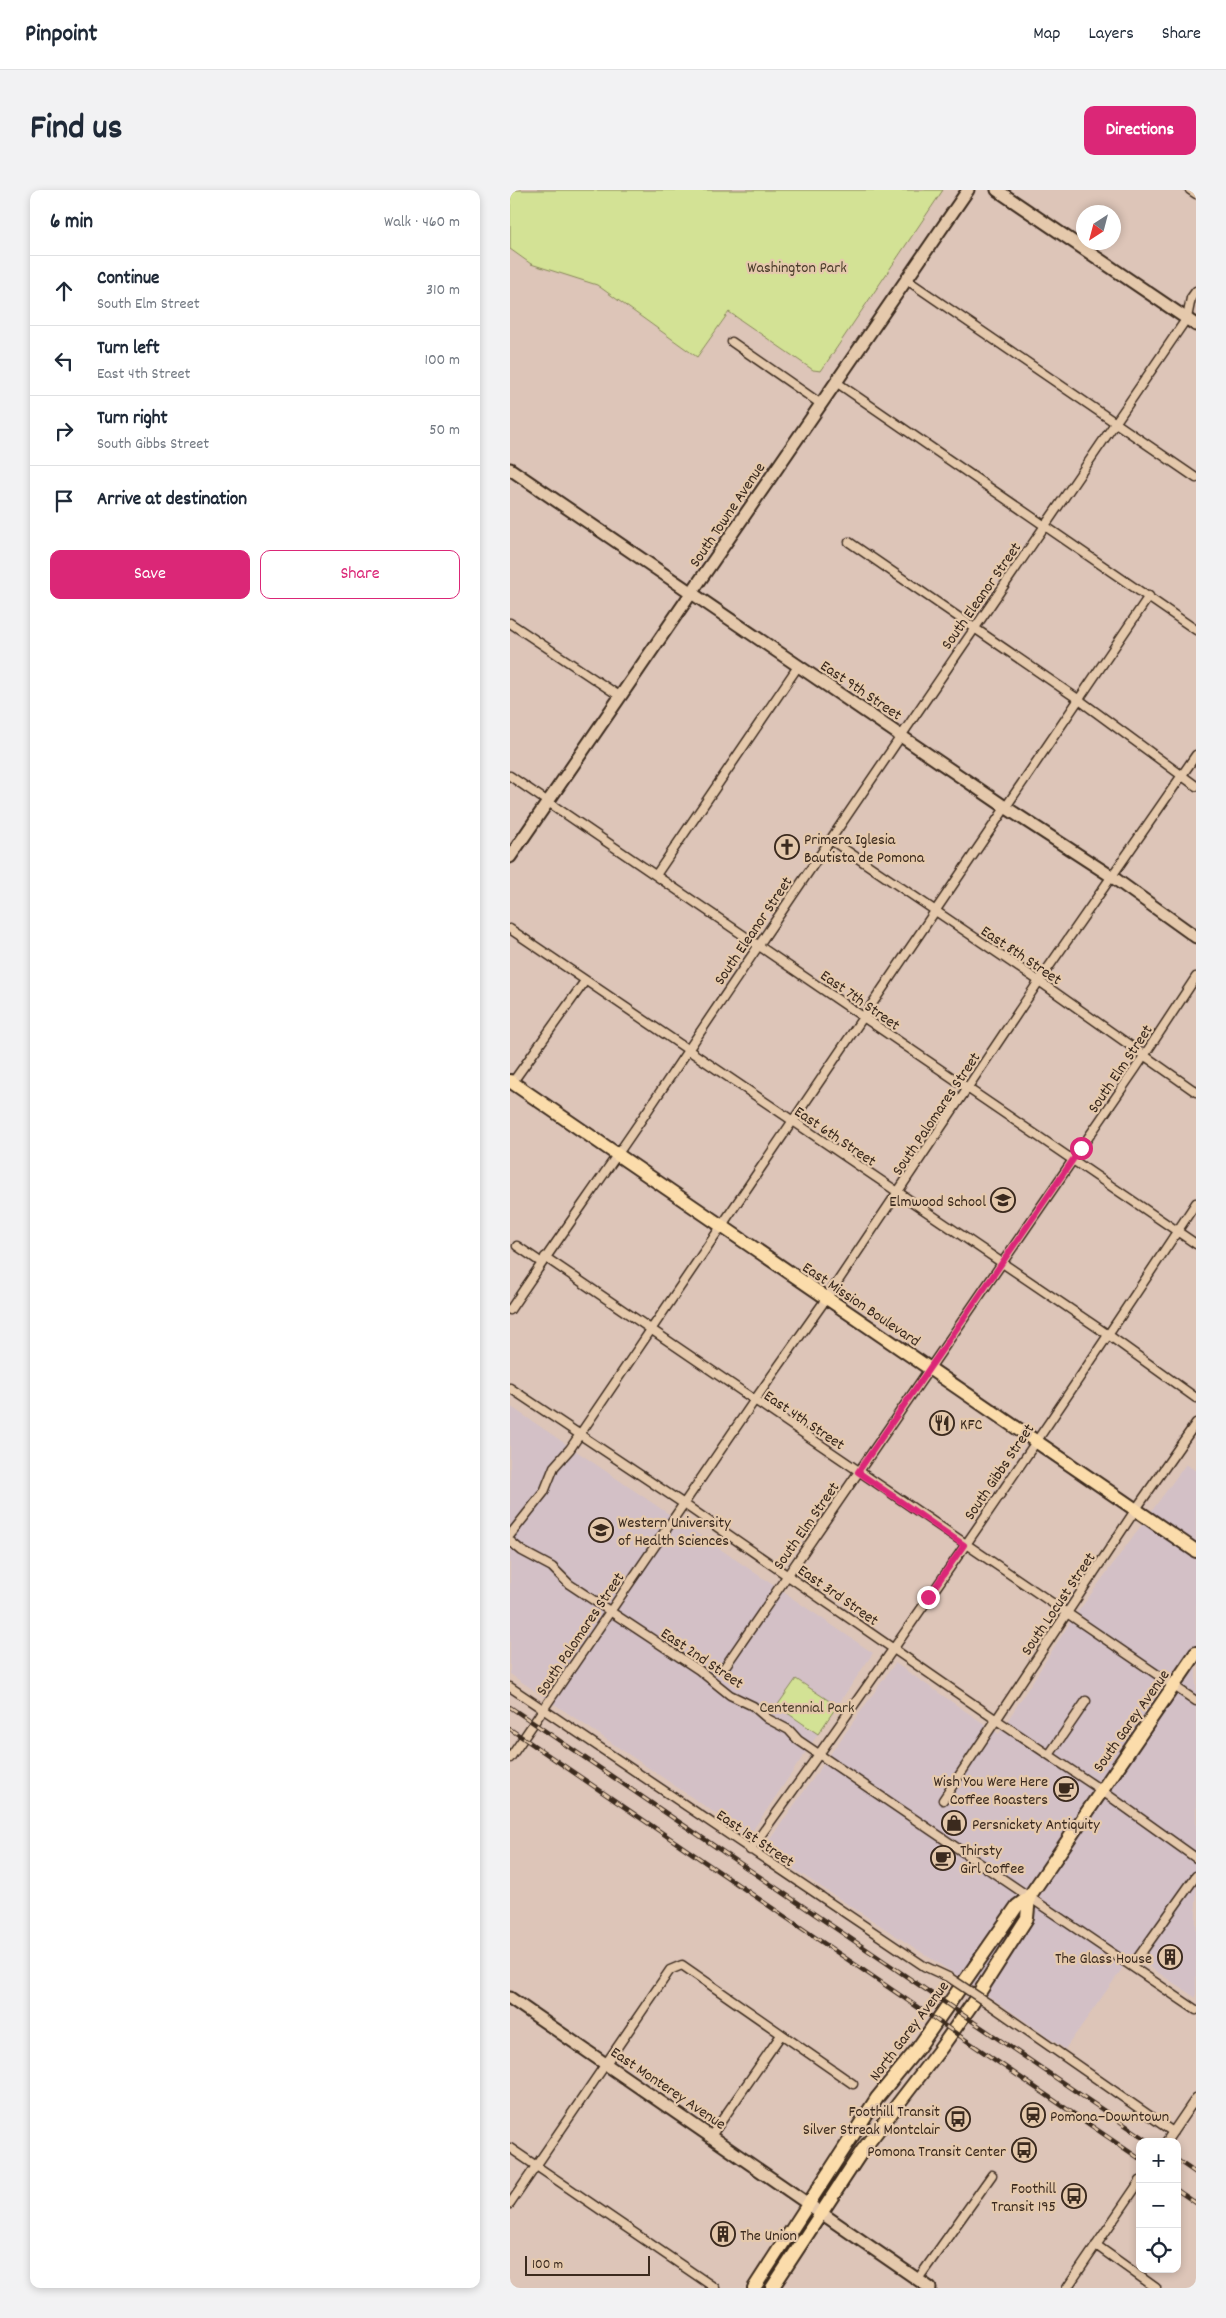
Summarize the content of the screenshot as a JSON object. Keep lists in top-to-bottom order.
{
  "streets": {
    "main road": ["East Mission Boulevard", "South Garey Avenue", "North Garey Avenue"],
    "street": [
      "South Towne Avenue",
      "South Eleanor Street",
      "East 9th Street",
      "East 8th Street",
      "East 7th Street",
      "South Elm Street",
      "South Palomares Street",
      "East 6th Street",
      "East 4th Street",
      "South Gibbs Street",
      "East 3rd Street",
      "South Locust Street",
      "East 2nd Street",
      "East 1st Street",
      "East Monterey Avenue"
    ]
  },
  "crossings": [
    ["South Towne Avenue", "East 9th Street"],
    ["South Towne Avenue", "East 7th Street"],
    ["South Eleanor Street", "East 9th Street"],
    ["South Eleanor Street", "East 8th Street"],
    ["South Eleanor Street", "East 7th Street"],
    ["South Eleanor Street", "East 6th Street"],
    ["South Eleanor Street", "East Mission Boulevard"],
    ["South Eleanor Street", "East 4th Street"],
    ["East 9th Street", "South Palomares Street"],
    ["East 8th Street", "South Elm Street"],
    ["East 8th Street", "South Palomares Street"],
    ["East 7th Street", "South Elm Street"],
    ["East 7th Street", "South Palomares Street"],
    ["East 7th Street", "South Gibbs Street"],
    ["South Elm Street", "East 6th Street"],
    ["South Elm Street", "East Mission Boulevard"],
    ["South Elm Street", "East 4th Street"],
    ["South Elm Street", "East 3rd Street"],
    ["South Palomares Street", "East 6th Street"],
    ["South Palomares Street", "East Mission Boulevard"],
    ["South Palomares Street", "East 4th Street"],
    ["South Palomares Street", "East 3rd Street"],
    ["South Palomares Street", "East 2nd Street"],
    ["South Palomares Street", "East 1st Street"],
    ["East 6th Street", "South Gibbs Street"],
    ["East Mission Boulevard", "South Gibbs Street"],
    ["East Mission Boulevard", "South Locust Street"],
    ["East 4th Street", "South Gibbs Street"],
    ["East 4th Street", "South Locust Street"],
    ["East 4th Street", "South Garey Avenue"],
    ["South Gibbs Street", "East 3rd Street"],
    ["South Gibbs Street", "East 2nd Street"],
    ["South Gibbs Street", "East 1st Street"],
    ["East 3rd Street", "South Locust Street"],
    ["East 3rd Street", "South Garey Avenue"],
    ["East 2nd Street", "South Garey Avenue"],
    ["East 2nd Street", "North Garey Avenue"],
    ["South Garey Avenue", "North Garey Avenue"],
    ["South Garey Avenue", "East Monterey Avenue"],
    ["North Garey Avenue", "East Monterey Avenue"]
  ],
  "parks": ["Washington Park", "Centennial Park"],
  "places": {
    "church": ["Primera Iglesia Bautista de Pomona"],
    "school or university": ["Elmwood School", "Western University of Health Sciences"],
    "restaurant": ["KFC"],
    "cafe": ["Wish You Were Here Coffee Roasters", "Thirsty Girl Coffee"],
    "shop": ["Persnickety Antiquity"],
    "building": ["The Glass House", "The Union"],
    "station": ["Pomona–Downtown"],
    "bus stop": ["Foothill Transit Silver Streak Montclair", "Pomona Transit Center", "Foothill Transit 195"]
  },
  "scale_bar": "100 m",
  "north": "bottom left",
  "page": {
    "header": "Pinpoint",
    "nav": ["Map", "Layers", "Share"],
    "title": "Find us",
    "buttons": [
      "Directions",
      ["Save", "Share"]
    ],
    "heading": ["6 min", "Walk · 460 m"],
    "list": [
      ["Continue", "South Elm Street", "310 m"],
      ["Turn left", "East 4th Street", "100 m"],
      ["Turn right", "South Gibbs Street", "50 m"],
      "Arrive at destination"
    ],
    "map_buttons": ["+", "−"],
    "scale": "100 m"
  }
}
